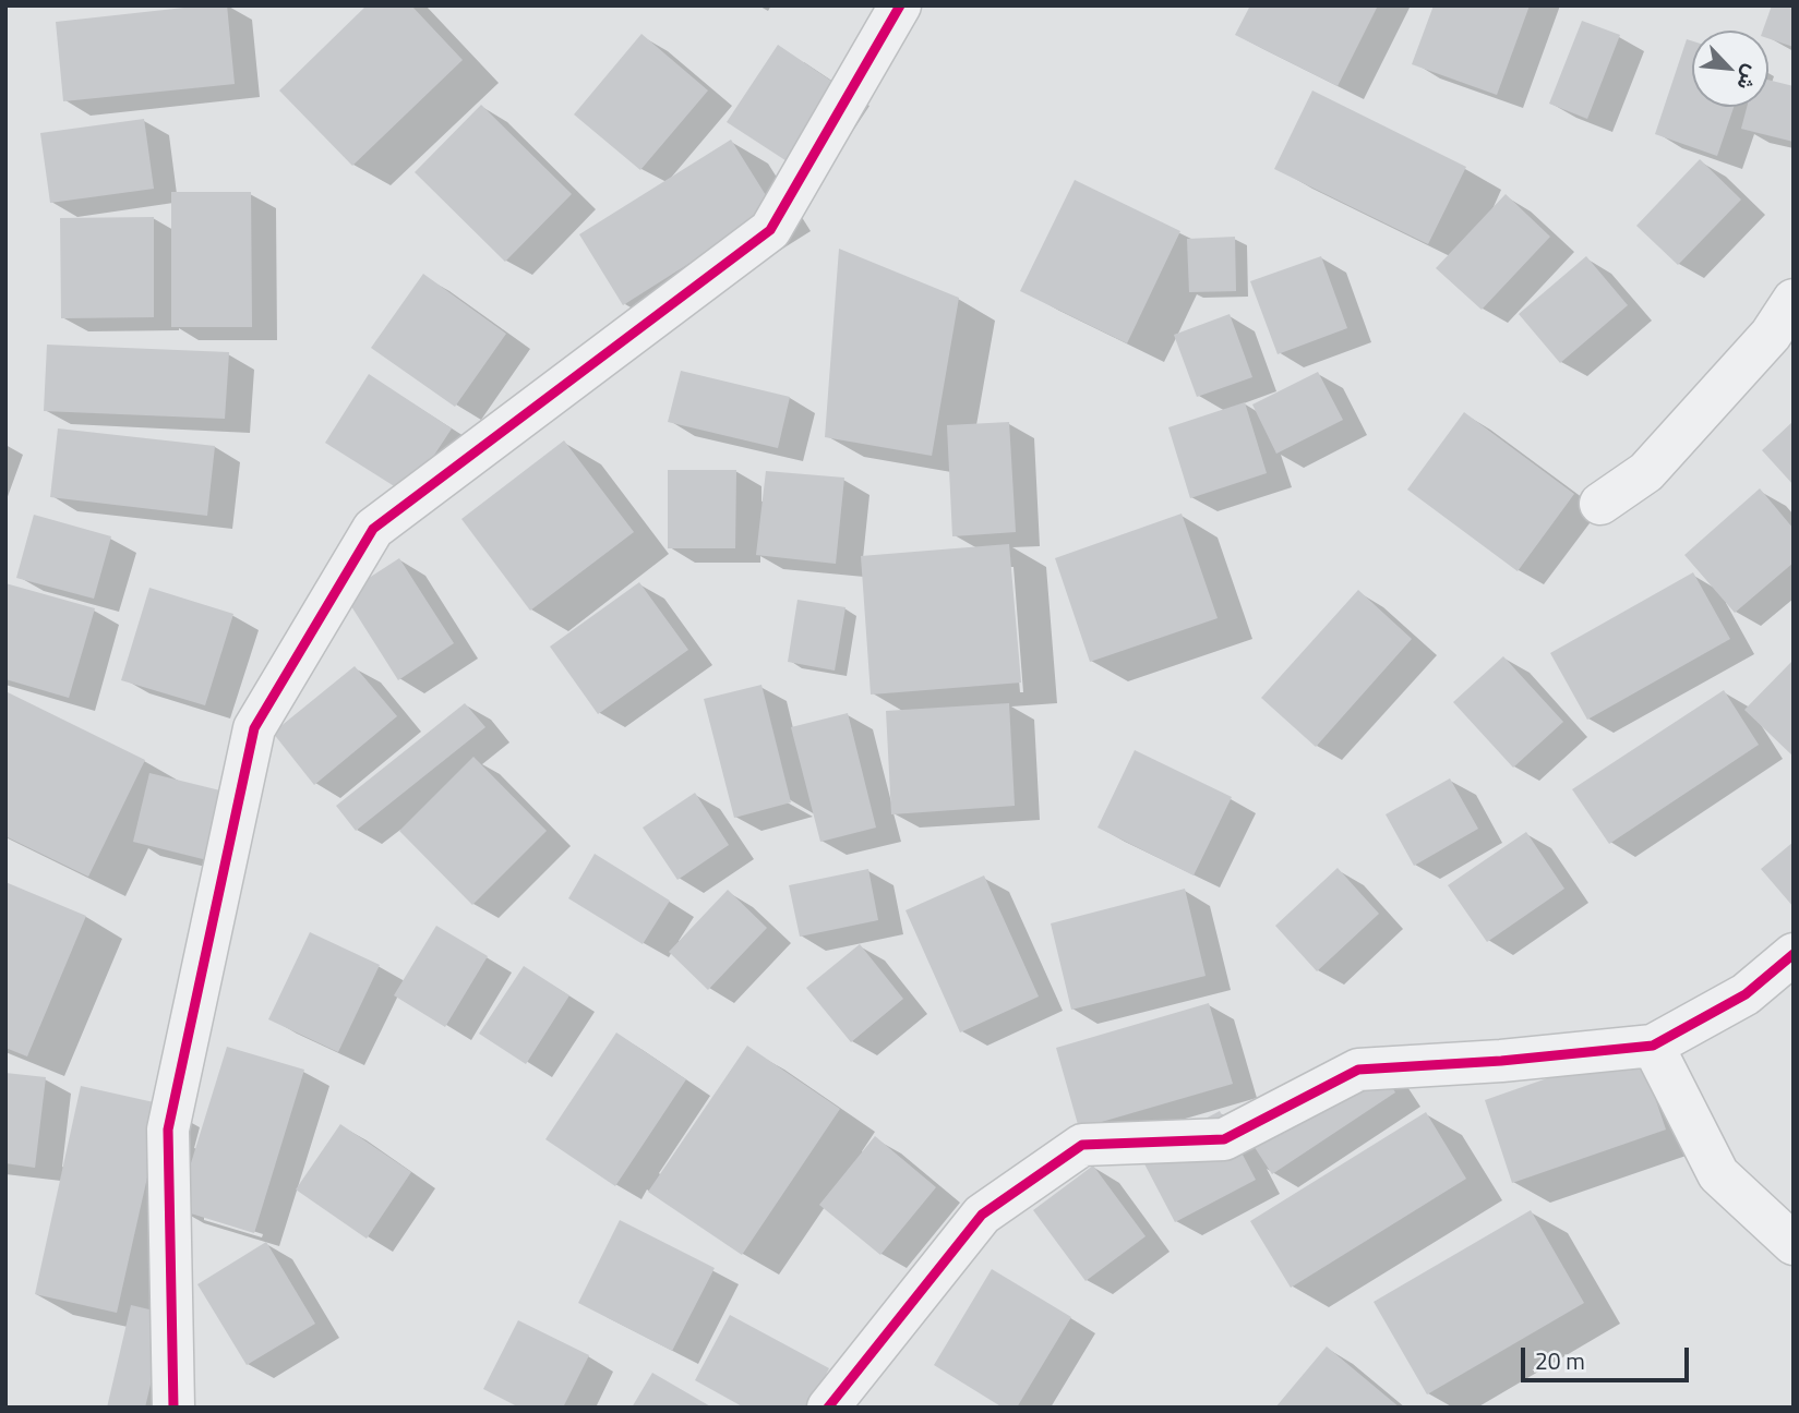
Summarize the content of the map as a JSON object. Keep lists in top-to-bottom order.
{
  "scale_bar": "20 m",
  "north": "bottom right"
}
